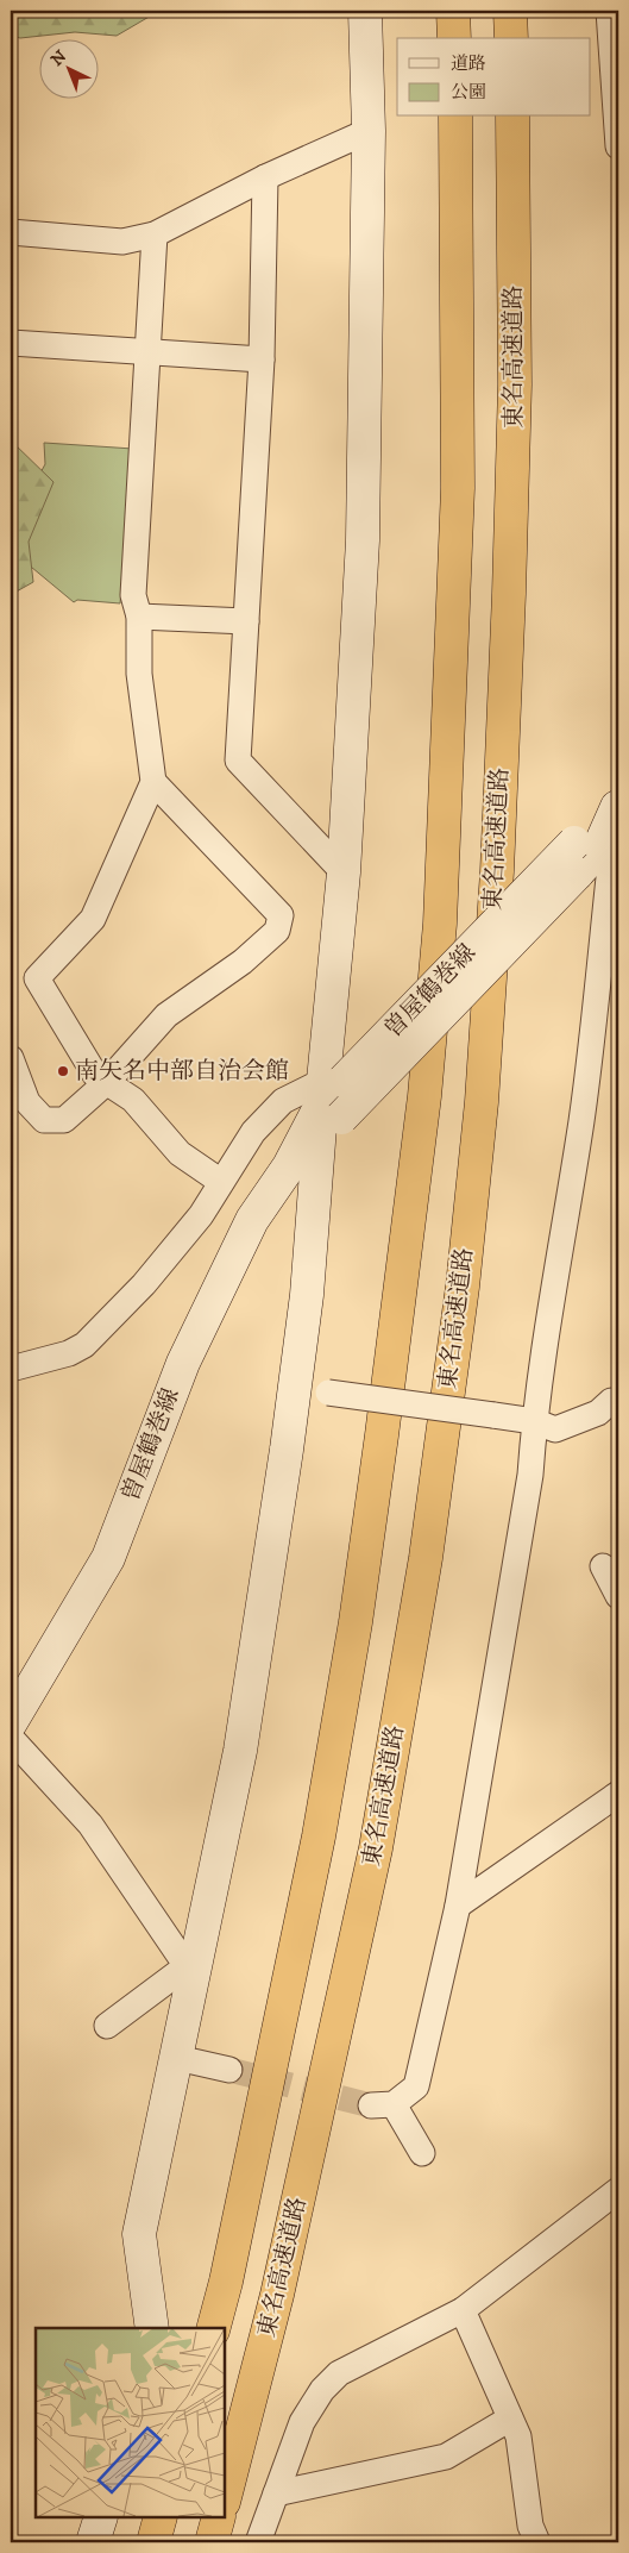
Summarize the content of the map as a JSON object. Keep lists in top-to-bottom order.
{
  "streets": {
    "highway": ["東名高速道路"],
    "street": ["曽屋鶴巻線"]
  },
  "places": ["南矢名中部自治会館"],
  "legend": ["道路", "公園"],
  "north": "top left"
}
